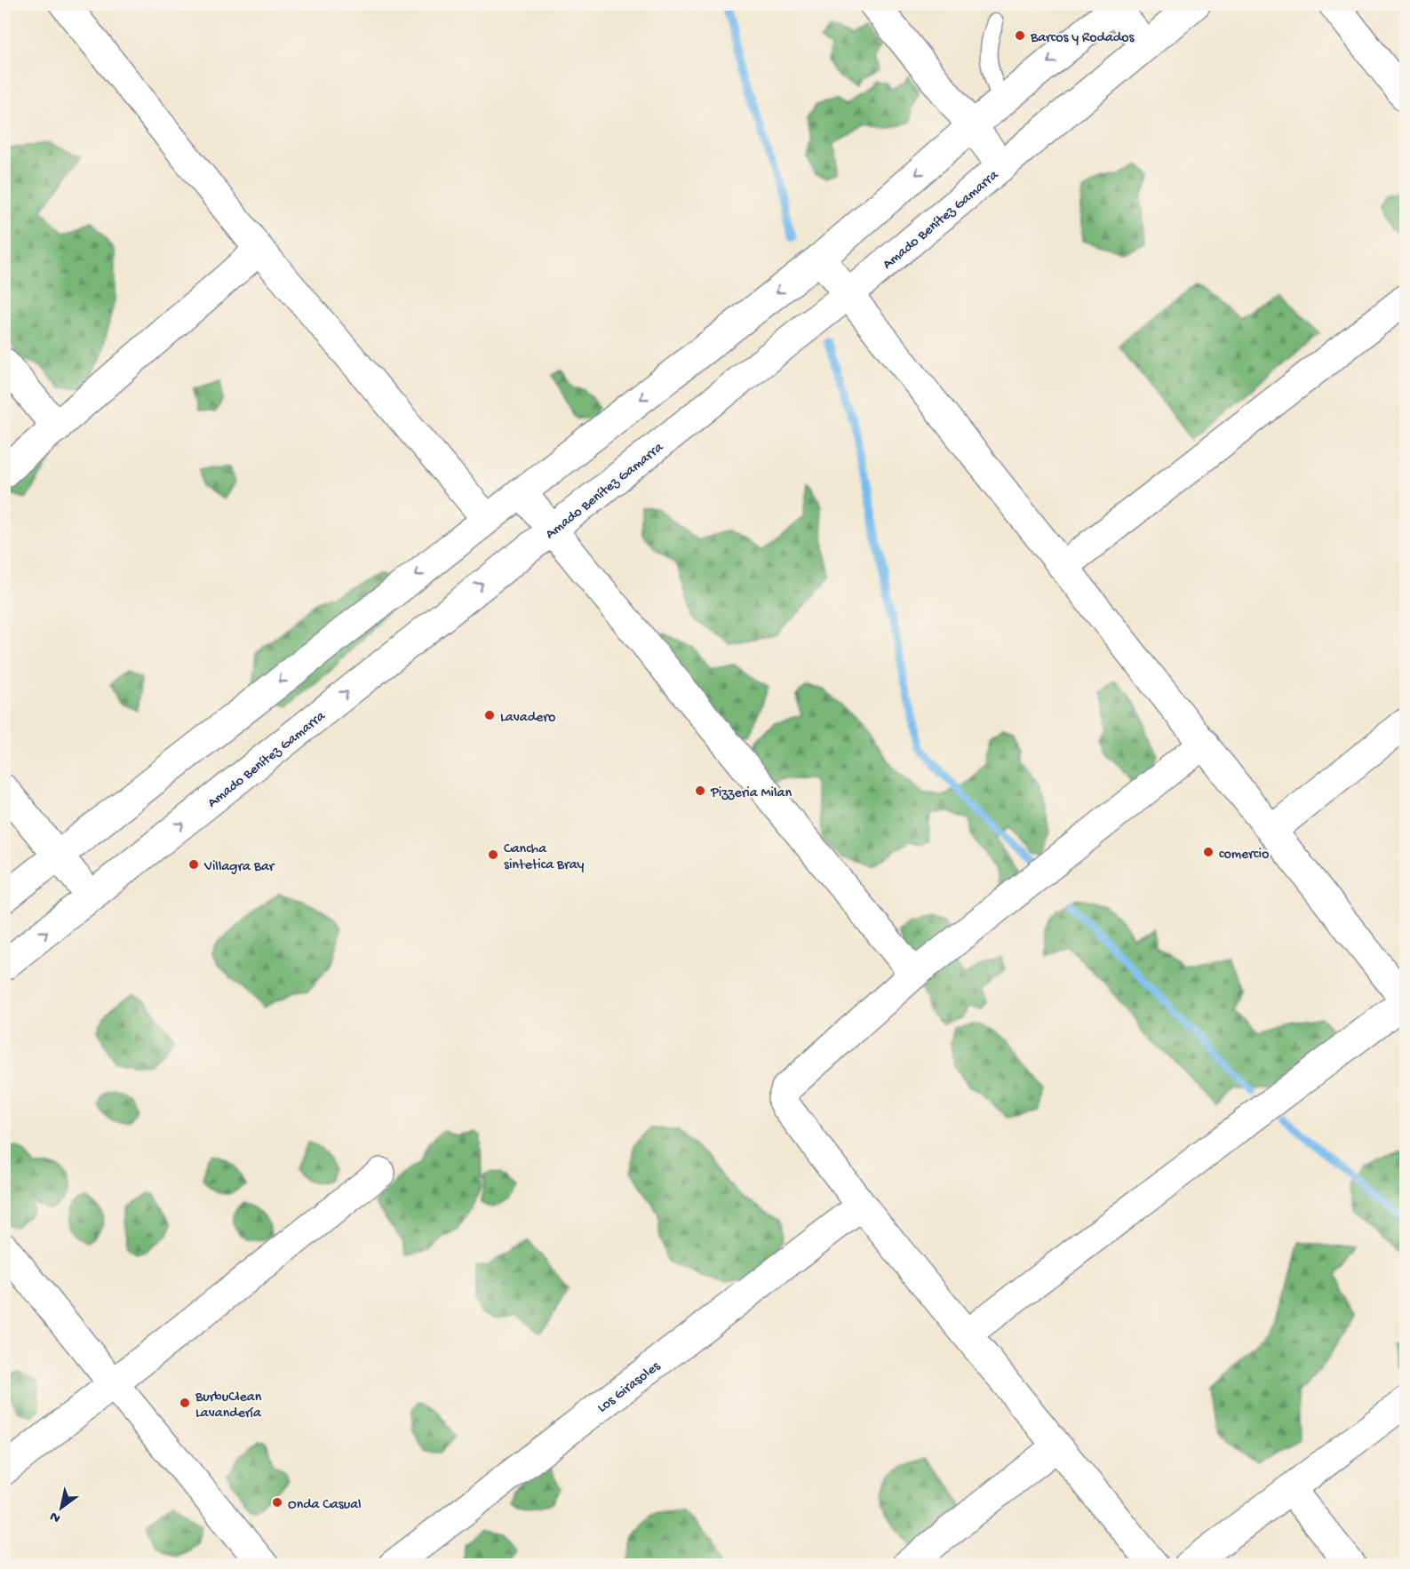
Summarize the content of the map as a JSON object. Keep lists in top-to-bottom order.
{
  "streets": {
    "street": ["Amado Benítez Gamarra", "Los Girasoles"]
  },
  "places": [
    "Barcos y Rodados",
    "Lavadero",
    "Pizzeria Milan",
    "comercio",
    "Cancha sintetica Bray",
    "Villagra Bar",
    "BurbuClean Lavandería",
    "Onda Casual"
  ],
  "north": "bottom left"
}
